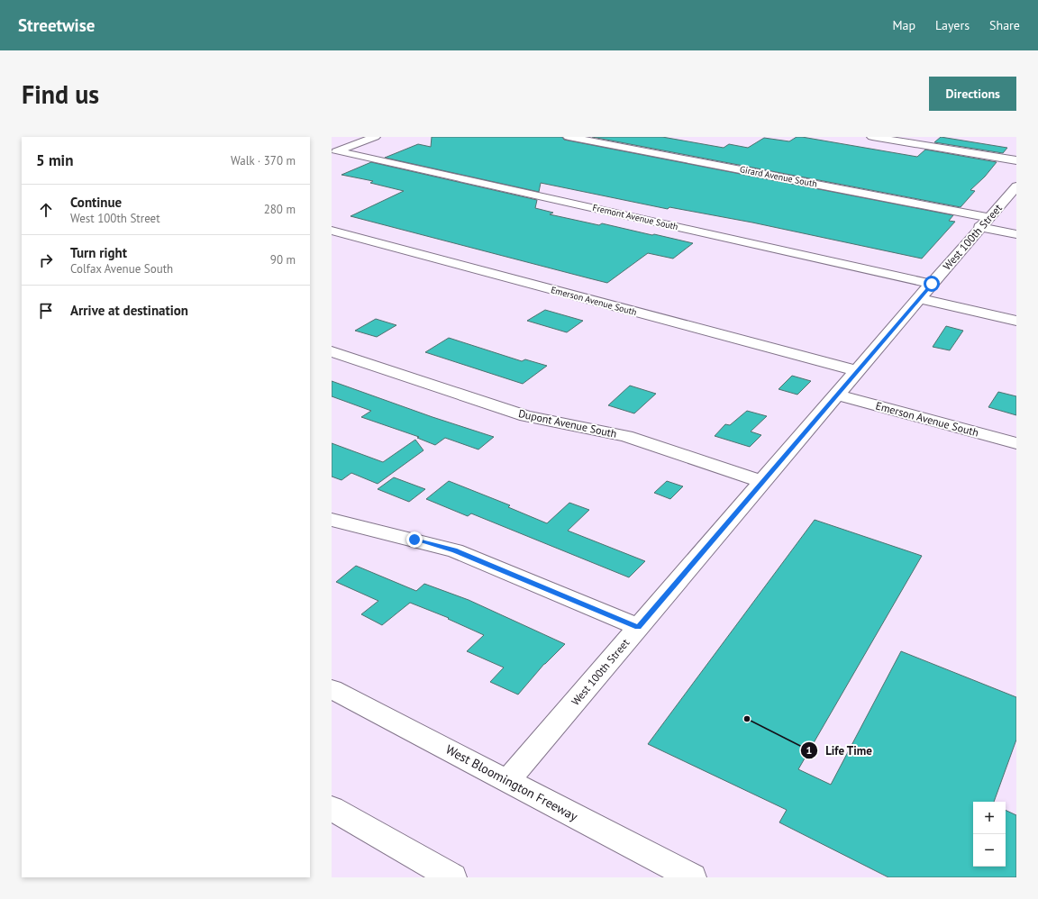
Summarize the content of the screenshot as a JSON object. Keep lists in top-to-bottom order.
{
  "streets": {
    "main road": [
      "Girard Avenue South",
      "Fremont Avenue South",
      "West 100th Street",
      "Emerson Avenue South",
      "Dupont Avenue South",
      "West Bloomington Freeway"
    ]
  },
  "crossings": [
    ["Girard Avenue South", "West 100th Street"],
    ["Fremont Avenue South", "West 100th Street"],
    ["West 100th Street", "Emerson Avenue South"],
    ["West 100th Street", "Dupont Avenue South"],
    ["West 100th Street", "West Bloomington Freeway"]
  ],
  "places": ["Life Time"],
  "page": {
    "header": "Streetwise",
    "nav": ["Map", "Layers", "Share"],
    "buttons": "Directions",
    "title": "Find us",
    "heading": ["5 min", "Walk · 370 m"],
    "list": [
      ["Continue", "West 100th Street", "280 m"],
      ["Turn right", "Colfax Avenue South", "90 m"],
      "Arrive at destination"
    ],
    "map_buttons": ["+", "−"]
  }
}
